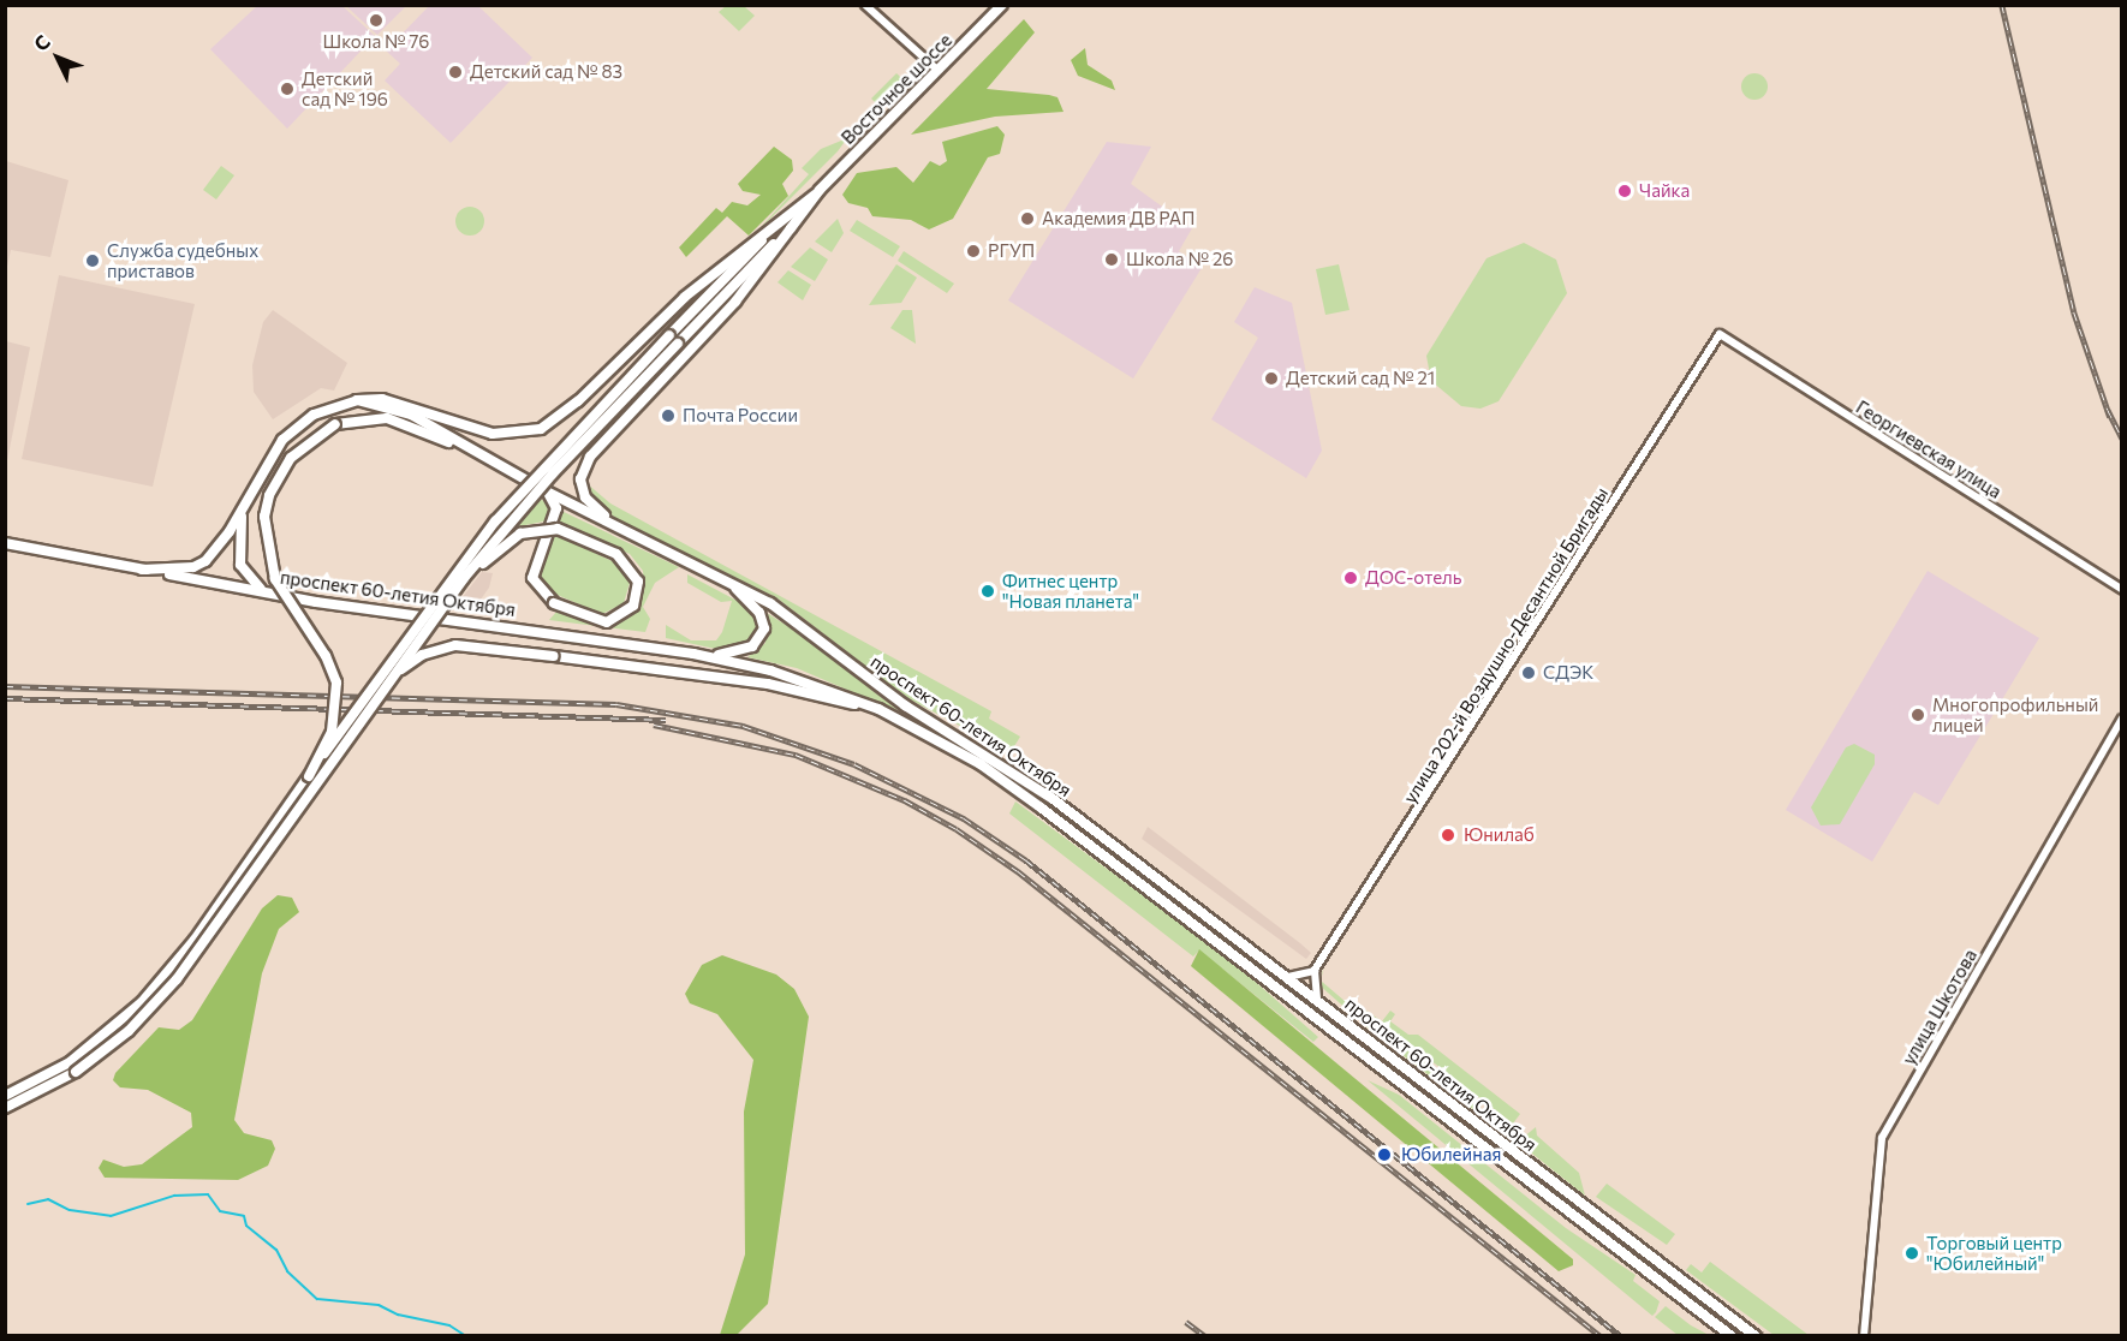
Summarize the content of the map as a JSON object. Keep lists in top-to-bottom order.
{
  "streets": {
    "main road": ["Восточное шоссе", "проспект 60-летия Октября"],
    "street": ["Георгиевская улица", "улица 202-й Воздушно-Десантной Бригады", "улица Шкотова"]
  },
  "crossings": [
    ["Георгиевская улица", "улица 202-й Воздушно-Десантной Бригады"]
  ],
  "places": [
    "Школа № 76",
    "Детский сад № 83",
    "Детский сад № 196",
    "Чайка",
    "Академия ДВ РАП",
    "РГУП",
    "Школа № 26",
    "Служба судебных приставов",
    "Детский сад № 21",
    "Почта России",
    "ДОС-отель",
    "Фитнес центр \"Новая планета\"",
    "СДЭК",
    "Многопрофильный лицей",
    "Юнилаб",
    "Юбилейная",
    "Торговый центр \"Юбилейный\""
  ],
  "north": "top left"
}
